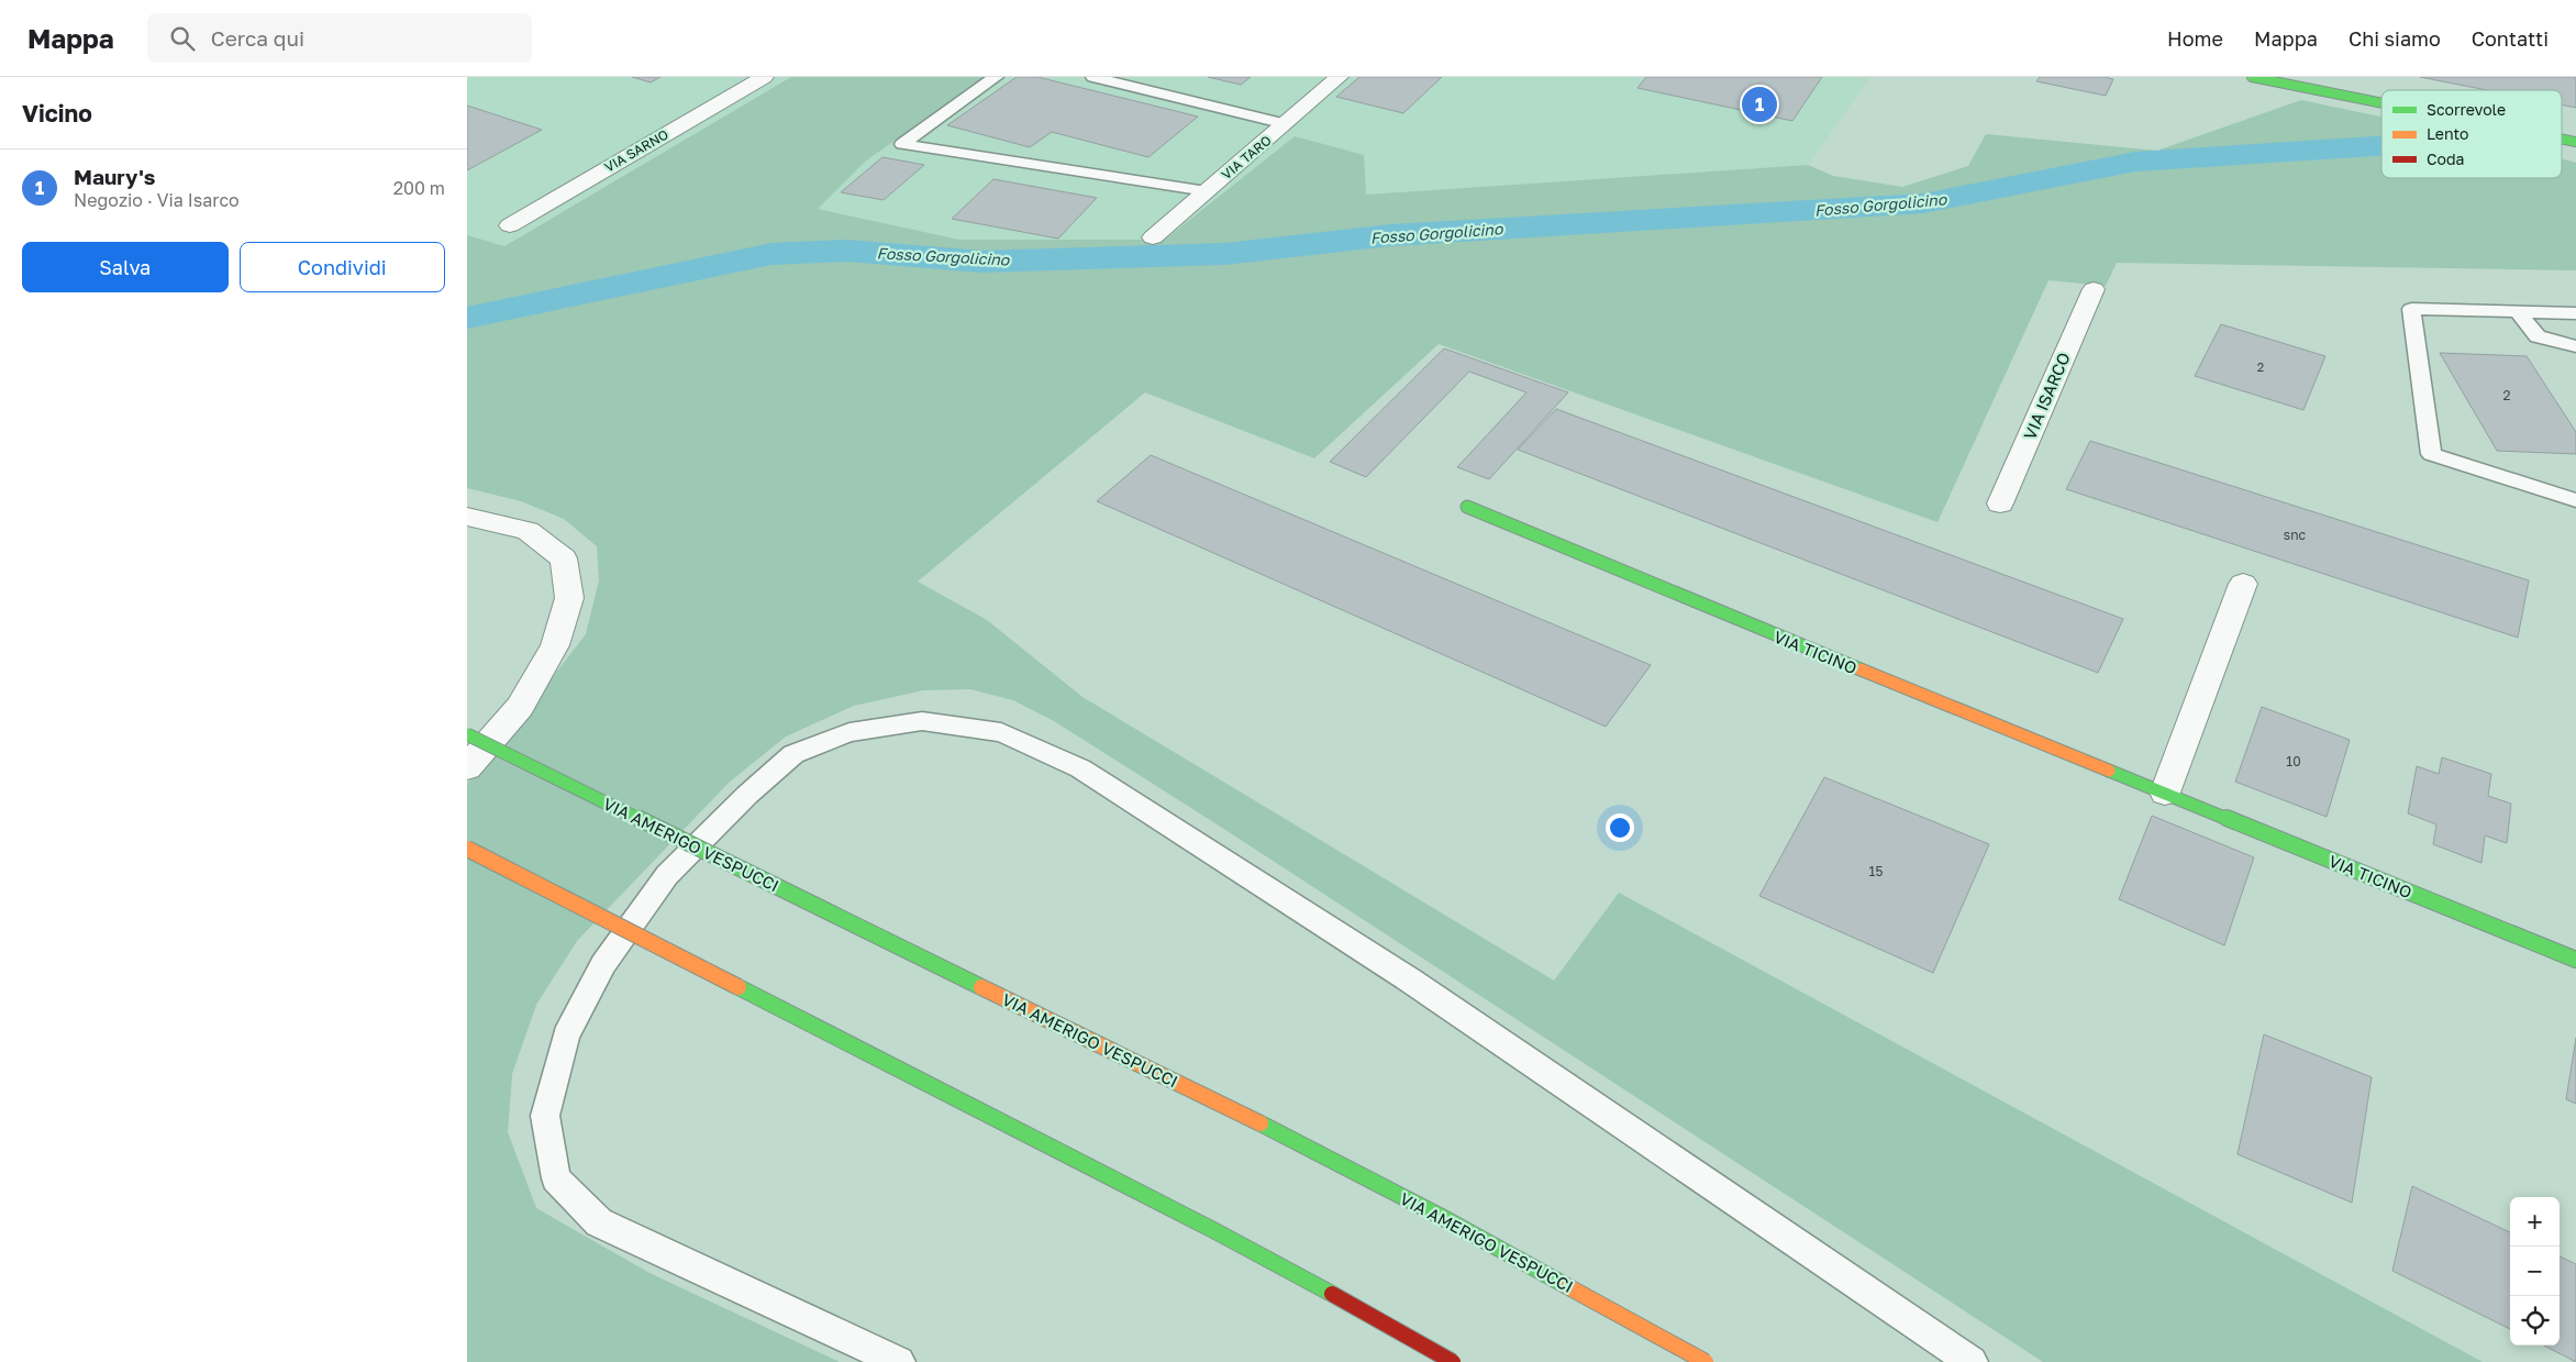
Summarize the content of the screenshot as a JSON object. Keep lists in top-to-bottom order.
{
  "streets": {
    "street": [
      "VIA SARNO",
      "VIA TARO",
      "VIA ISARCO",
      "VIA TICINO",
      "VIA AMERIGO VESPUCCI"
    ]
  },
  "water": ["Fosso Gorgolicino"],
  "house_numbers": [
    "2",
    "2",
    "snc",
    "10",
    "15"
  ],
  "legend": ["Scorrevole", "Lento", "Coda"],
  "page": {
    "header": "Mappa",
    "search": "Cerca qui",
    "nav": [
      "Home",
      "Mappa",
      "Chi siamo",
      "Contatti"
    ],
    "heading": "Vicino",
    "pins": "1",
    "list": [
      {
        "mark": "1",
        "name": "Maury's",
        "note": "Negozio · Via Isarco",
        "value": "200 m"
      }
    ],
    "buttons": ["Salva", "Condividi"],
    "map_buttons": ["+", "−"]
  }
}
